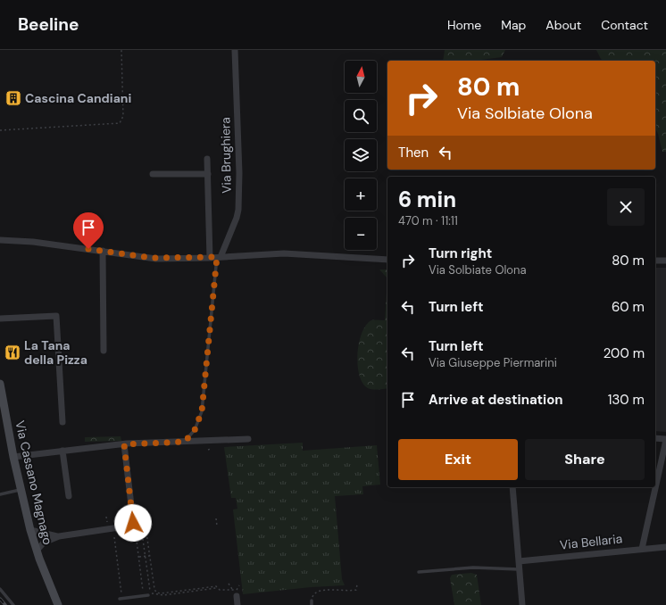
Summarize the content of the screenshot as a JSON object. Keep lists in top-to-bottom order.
{
  "streets": {
    "street": ["Via Brughiera", "Via Cassano Magnago", "Via Bellaria"]
  },
  "places": {
    "building": ["Cascina Candiani"],
    "restaurant": ["La Tana della Pizza"]
  },
  "north": "top",
  "page": {
    "header": "Beeline",
    "nav": [
      "Home",
      "Map",
      "About",
      "Contact"
    ],
    "map_buttons": ["+", "−"],
    "turn": ["80 m", "Via Solbiate Olona"],
    "then": "Then",
    "heading": ["6 min", "470 m · 11:11"],
    "list": [
      {
        "name": "Turn right",
        "note": "Via Solbiate Olona",
        "value": "80 m"
      },
      {
        "name": "Turn left",
        "value": "60 m"
      },
      {
        "name": "Turn left",
        "note": "Via Giuseppe Piermarini",
        "value": "200 m"
      },
      {
        "name": "Arrive at destination",
        "value": "130 m"
      }
    ],
    "buttons": ["Exit", "Share"]
  }
}
